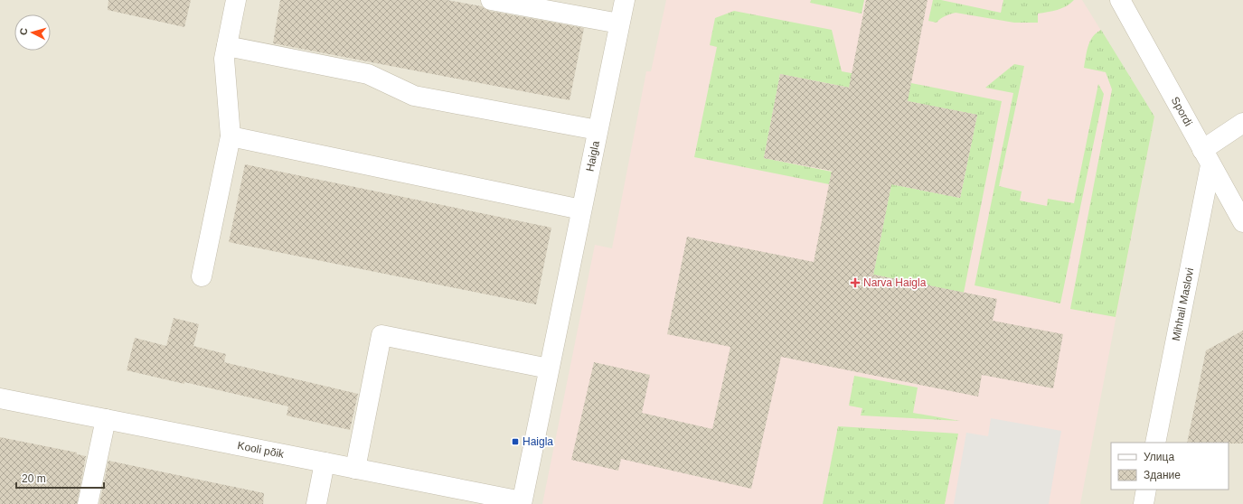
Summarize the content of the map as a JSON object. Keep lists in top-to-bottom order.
{
  "streets": {
    "street": [
      "Spordi",
      "Haigla",
      "Mihhail Maslovi",
      "Kooli põik"
    ]
  },
  "crossings": [
    ["Spordi", "Mihhail Maslovi"],
    ["Haigla", "Kooli põik"]
  ],
  "places": {
    "health": ["Narva Haigla"],
    "transit": ["Haigla"]
  },
  "legend": ["Улица", "Здание"],
  "scale_bar": "20 m",
  "north": "left"
}
